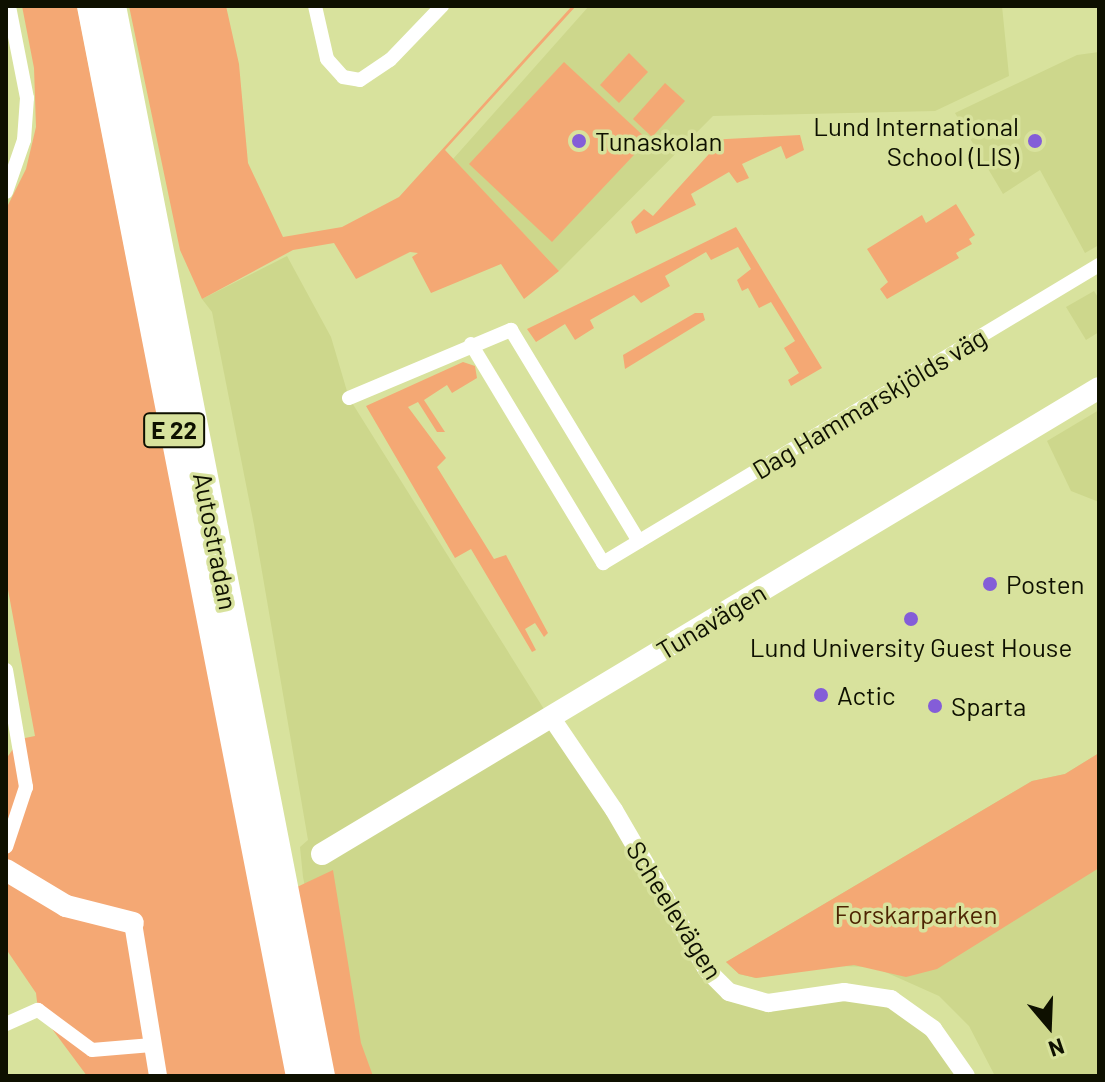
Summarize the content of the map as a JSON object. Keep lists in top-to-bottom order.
{
  "streets": {
    "highway": ["E 22", "Autostradan"],
    "main road": ["Tunavägen"],
    "street": ["Dag Hammarskjölds väg", "Scheelevägen"]
  },
  "crossings": [
    ["Tunavägen", "Scheelevägen"]
  ],
  "parks": ["Forskarparken"],
  "places": [
    "Tunaskolan",
    "Lund International School (LIS)",
    "Posten",
    "Lund University Guest House",
    "Actic",
    "Sparta"
  ],
  "north": "bottom"
}
